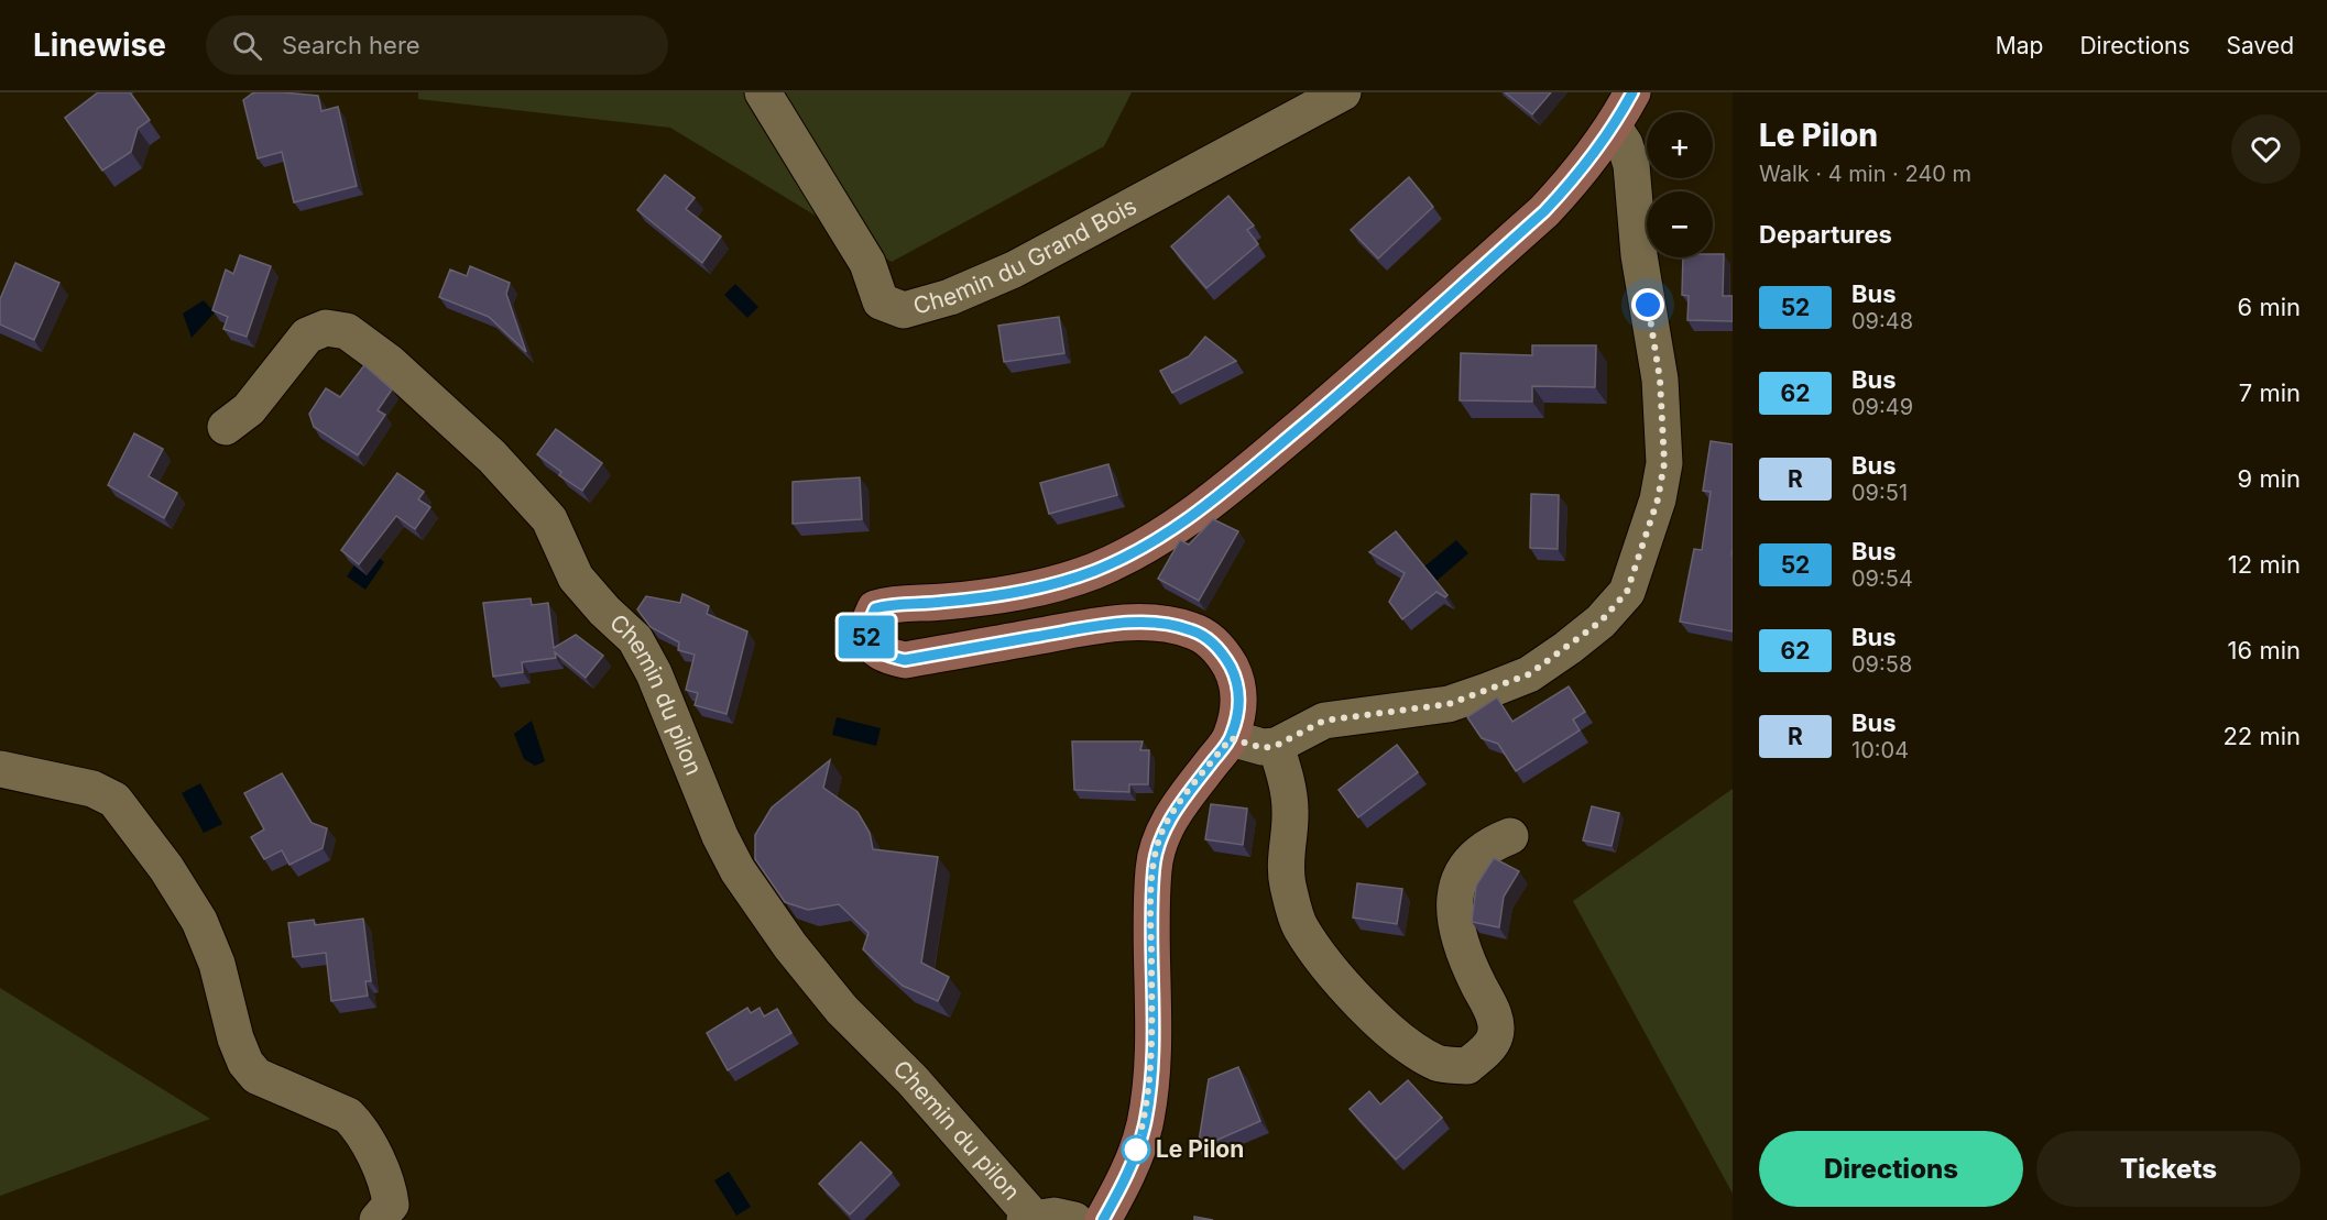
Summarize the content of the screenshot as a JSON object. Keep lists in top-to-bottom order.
{
  "streets": {
    "street": ["Chemin du Grand Bois", "Chemin du pilon"]
  },
  "places": ["Le Pilon"],
  "lines": ["bus line 52"],
  "page": {
    "header": "Linewise",
    "search": "Search here",
    "nav": ["Map", "Directions", "Saved"],
    "on_map": "52",
    "heading": [
      ["Le Pilon", "Walk · 4 min · 240 m"],
      "Departures"
    ],
    "map_buttons": ["+", "−"],
    "list": [
      {
        "mark": "52",
        "name": "Bus",
        "note": "09:48",
        "value": "6 min"
      },
      {
        "mark": "62",
        "name": "Bus",
        "note": "09:49",
        "value": "7 min"
      },
      {
        "mark": "R",
        "name": "Bus",
        "note": "09:51",
        "value": "9 min"
      },
      {
        "mark": "52",
        "name": "Bus",
        "note": "09:54",
        "value": "12 min"
      },
      {
        "mark": "62",
        "name": "Bus",
        "note": "09:58",
        "value": "16 min"
      },
      {
        "mark": "R",
        "name": "Bus",
        "note": "10:04",
        "value": "22 min"
      }
    ],
    "buttons": ["Directions", "Tickets"]
  }
}
